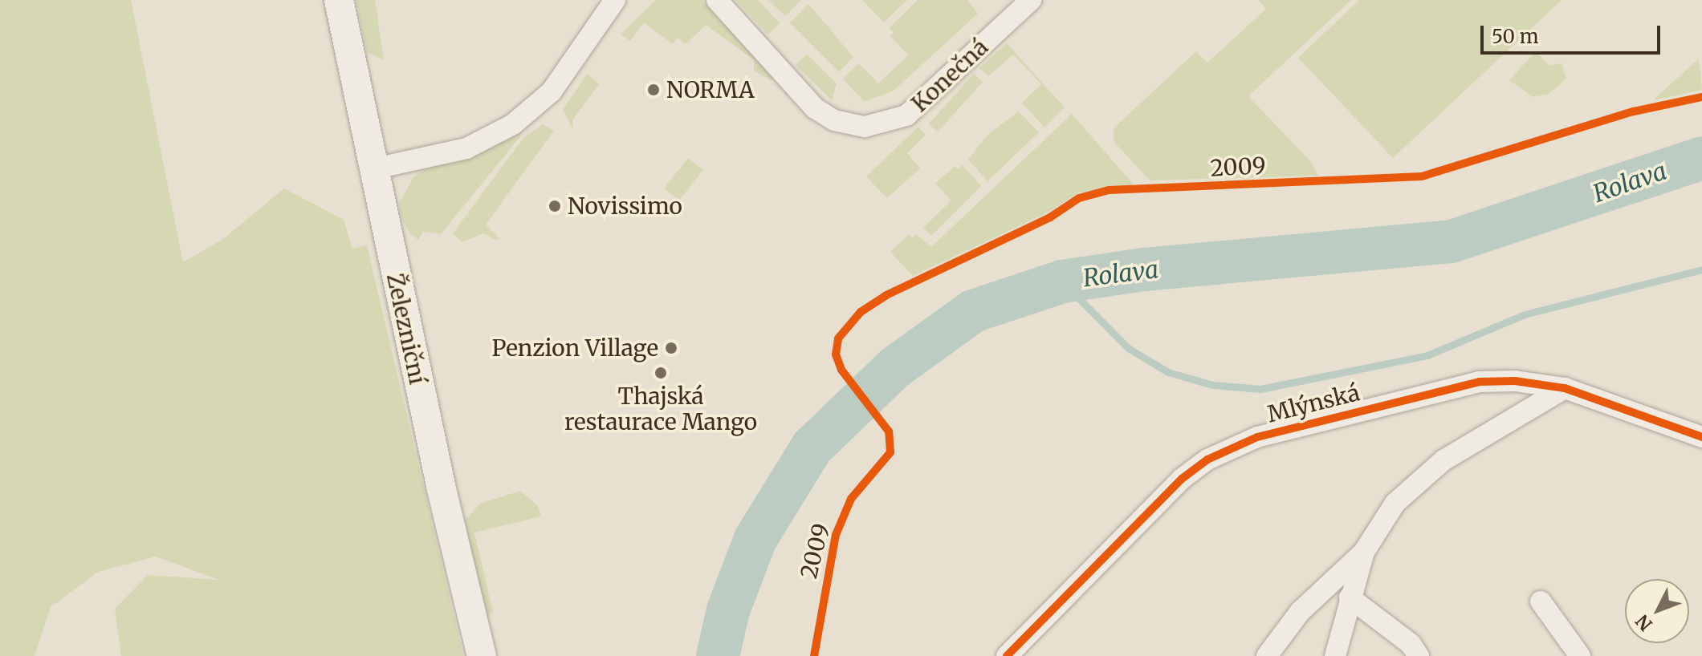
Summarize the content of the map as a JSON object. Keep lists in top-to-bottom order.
{
  "streets": {
    "street": ["Konečná", "Železniční", "Mlýnská"],
    "cycle path": ["2009"]
  },
  "water": ["Rolava"],
  "places": [
    "NORMA",
    "Novissimo",
    "Penzion Village",
    "Thajská restaurace Mango"
  ],
  "scale_bar": "50 m",
  "north": "bottom left"
}
